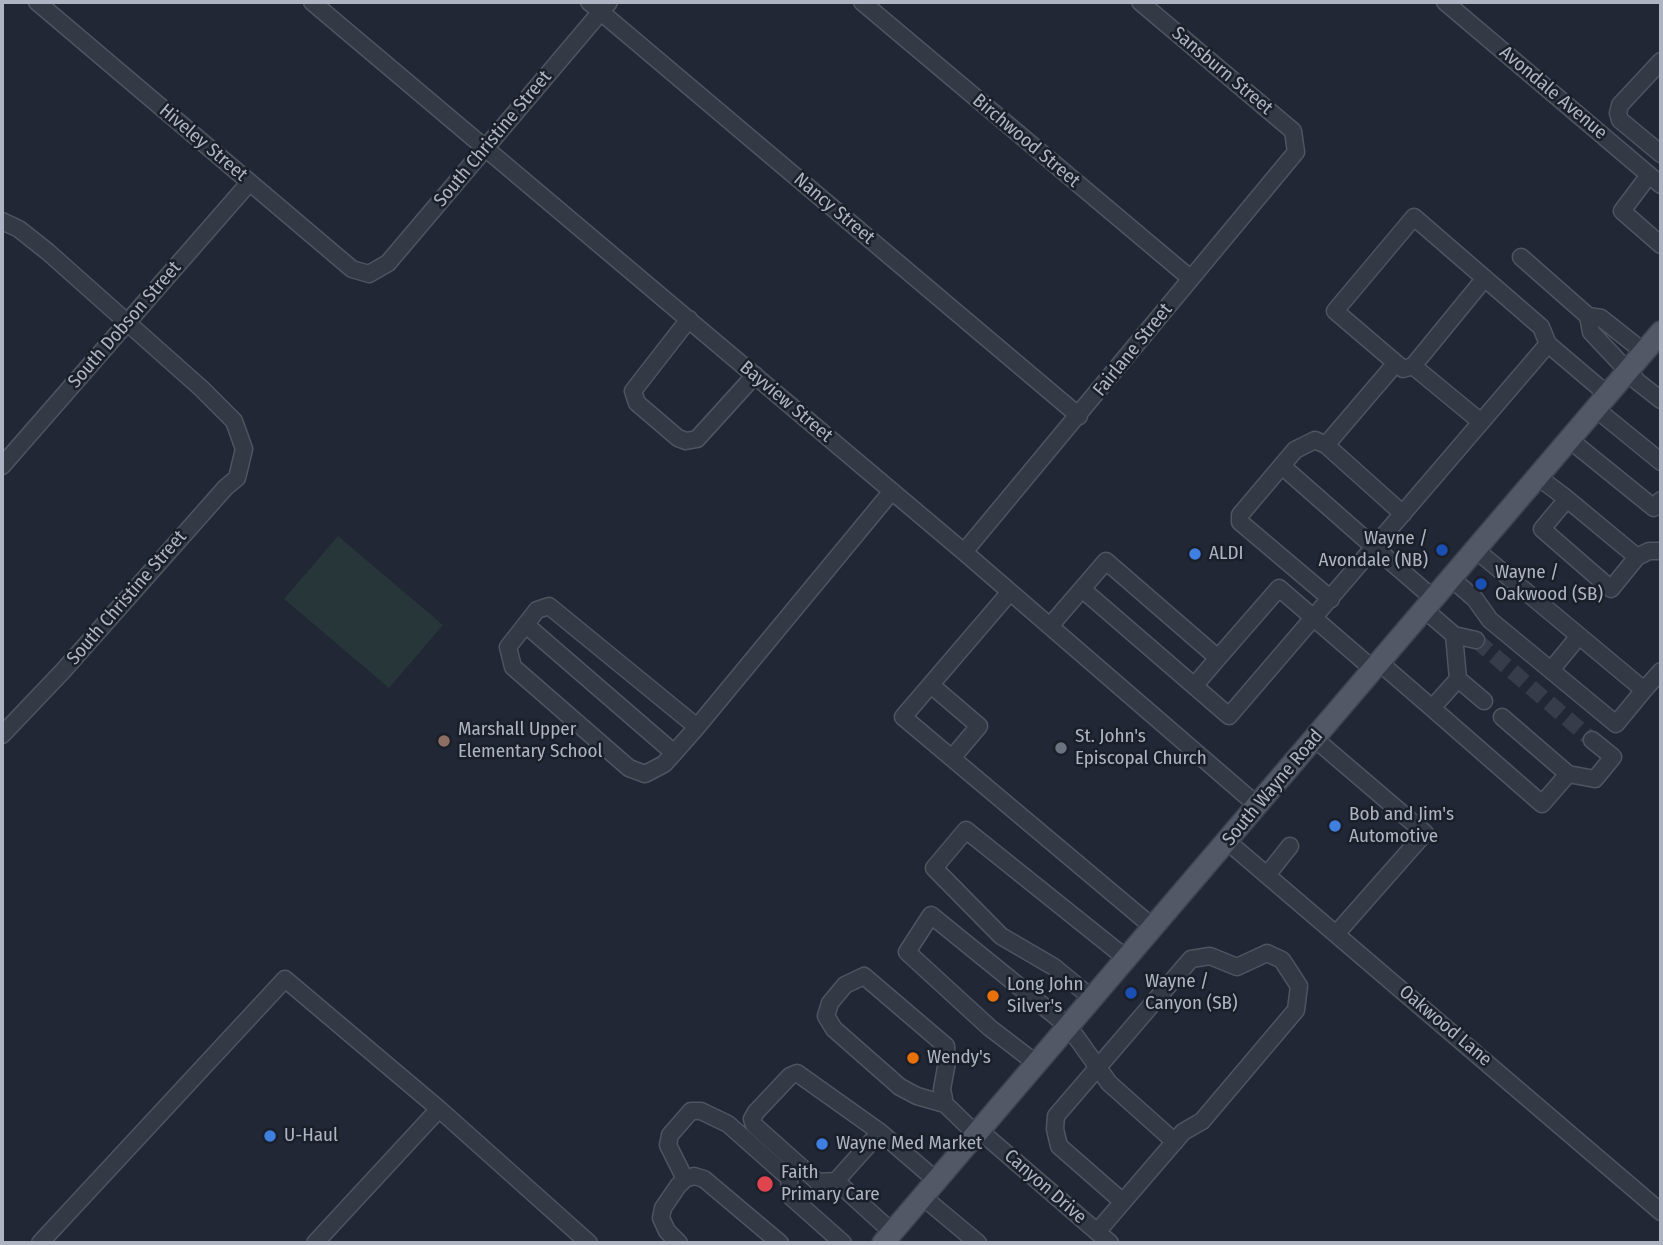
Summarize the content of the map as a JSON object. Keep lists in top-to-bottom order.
{
  "streets": {
    "main road": ["South Wayne Road"],
    "street": [
      "Sansburn Street",
      "Avondale Avenue",
      "South Christine Street",
      "Birchwood Street",
      "Hiveley Street",
      "Nancy Street",
      "South Dobson Street",
      "Fairlane Street",
      "Bayview Street",
      "Oakwood Lane",
      "Canyon Drive"
    ]
  },
  "crossings": [
    ["Sansburn Street", "Fairlane Street"],
    ["South Christine Street", "Hiveley Street"],
    ["South Christine Street", "Nancy Street"],
    ["South Christine Street", "South Dobson Street"],
    ["South Christine Street", "Bayview Street"],
    ["Birchwood Street", "Fairlane Street"],
    ["Hiveley Street", "South Dobson Street"],
    ["Nancy Street", "Fairlane Street"],
    ["Fairlane Street", "Bayview Street"],
    ["Bayview Street", "South Wayne Road"],
    ["South Wayne Road", "Oakwood Lane"],
    ["South Wayne Road", "Canyon Drive"]
  ],
  "places": [
    "Wayne / Avondale (NB)",
    "ALDI",
    "Wayne / Oakwood (SB)",
    "Marshall Upper Elementary School",
    "St. John's Episcopal Church",
    "Bob and Jim's Automotive",
    "Wayne / Canyon (SB)",
    "Long John Silver's",
    "Wendy's",
    "U-Haul",
    "Wayne Med Market",
    "Faith Primary Care"
  ]
}
